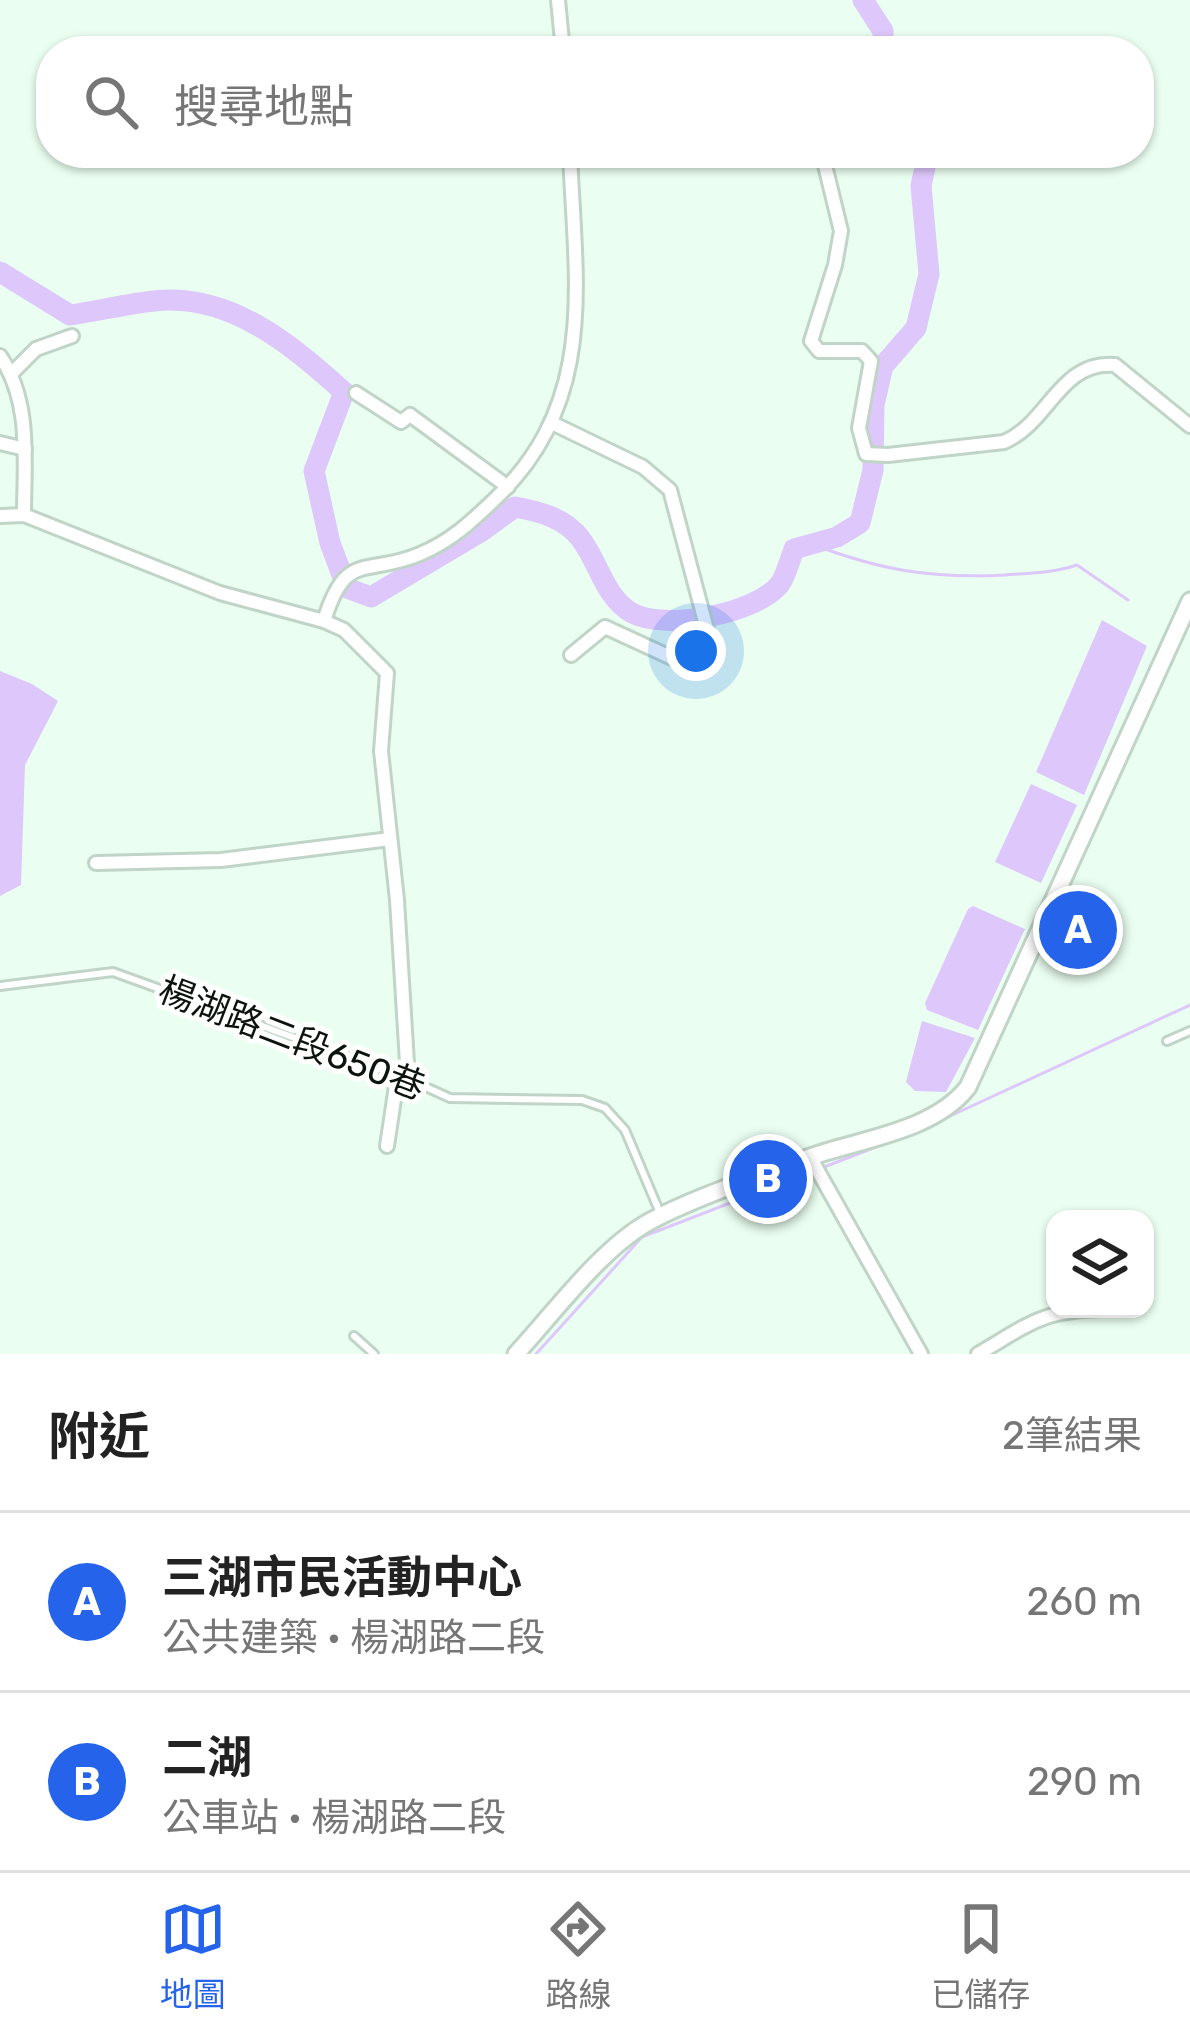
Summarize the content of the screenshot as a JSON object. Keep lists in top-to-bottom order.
{
  "streets": {
    "lane": ["楊湖路二段650巷"]
  },
  "page": {
    "search": "搜尋地點",
    "pins": ["A", "B"],
    "heading": ["附近", "2筆結果"],
    "list": [
      {
        "mark": "A",
        "name": "三湖市民活動中心",
        "note": "公共建築 · 楊湖路二段",
        "value": "260 m"
      },
      {
        "mark": "B",
        "name": "二湖",
        "note": "公車站 · 楊湖路二段",
        "value": "290 m"
      }
    ],
    "nav": ["地圖", "路線", "已儲存"]
  }
}
